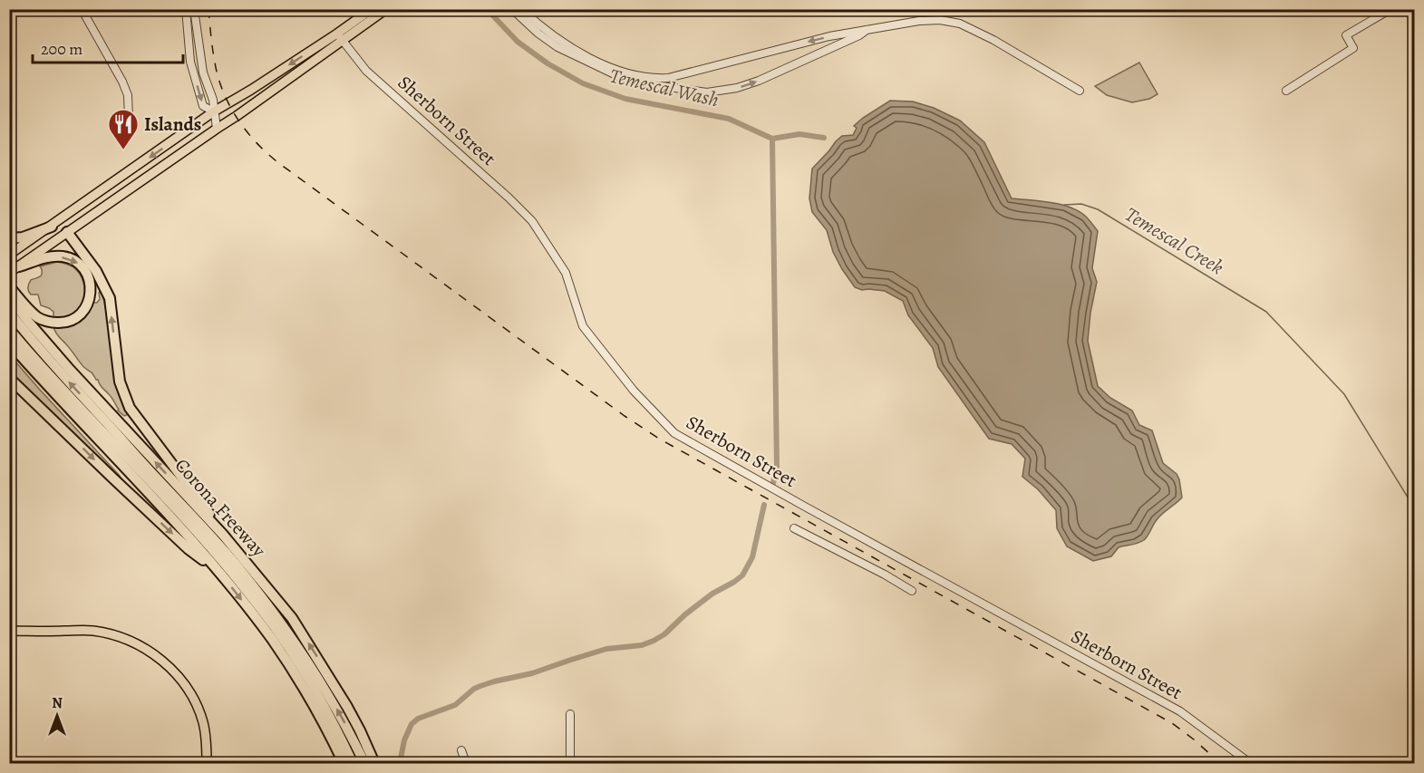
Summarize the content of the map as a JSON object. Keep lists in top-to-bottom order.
{
  "streets": {
    "highway": ["Corona Freeway"],
    "street": ["Sherborn Street"]
  },
  "water": ["Temescal Wash", "Temescal Creek"],
  "places": {
    "restaurant": ["Islands"]
  },
  "scale_bar": "200 m",
  "north": "top"
}
